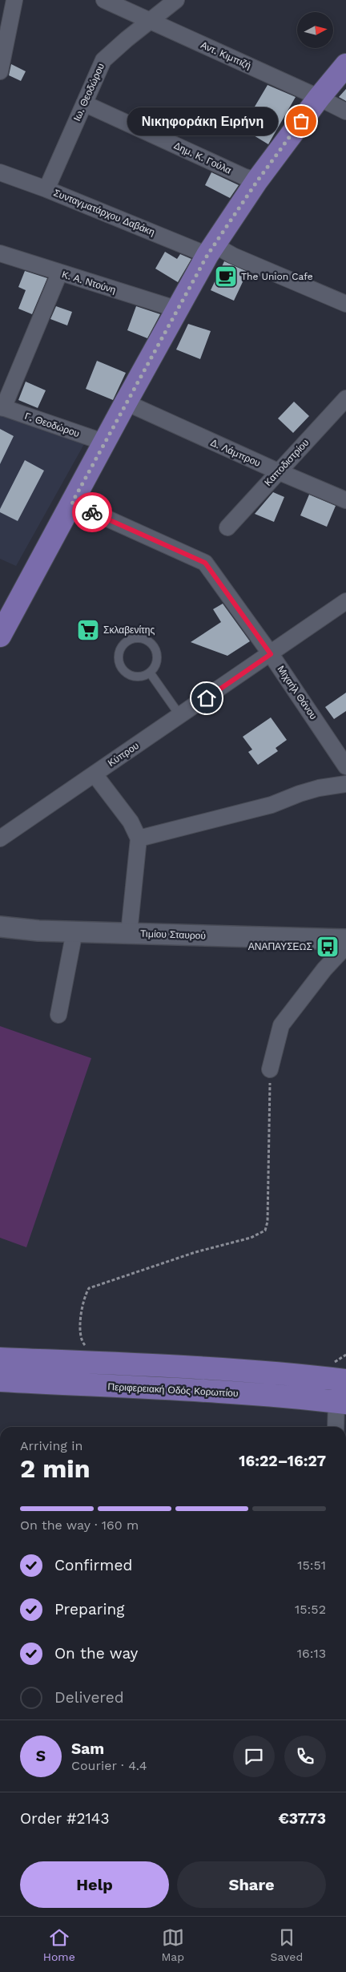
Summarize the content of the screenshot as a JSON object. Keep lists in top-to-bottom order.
{
  "streets": {
    "main road": ["Περιφερειακή Οδός Κορωπίου"],
    "street": [
      "Αντ. Κιμπιζή",
      "Ιω. Θεοδώρου",
      "Δημ. Κ. Γούλα",
      "Συνταγματάρχου Δαβάκη",
      "Κ. Α. Ντούνη",
      "Γ. Θεοδώρου",
      "Δ. Λάμπρου",
      "Καποδιστρίου",
      "Μιχαήλ Θάνου",
      "Κύπρου",
      "Τιμίου Σταυρού"
    ]
  },
  "crossings": [
    ["Αντ. Κιμπιζή", "Ιω. Θεοδώρου"],
    ["Ιω. Θεοδώρου", "Δημ. Κ. Γούλα"],
    ["Ιω. Θεοδώρου", "Συνταγματάρχου Δαβάκη"],
    ["Δ. Λάμπρου", "Καποδιστρίου"],
    ["Μιχαήλ Θάνου", "Κύπρου"]
  ],
  "places": {
    "other": ["Νικηφοράκη Ειρήνη"],
    "cafe": ["The Union Cafe"],
    "supermarket": ["Σκλαβενίτης"],
    "bus stop": ["ΑΝΑΠΑΥΣΕΩΣ"]
  },
  "north": "right",
  "page": {
    "bubble": "Νικηφοράκη Ειρήνη",
    "heading": ["2 min", "Arriving in", "16:22–16:27"],
    "panel": [
      "Sam",
      "Courier · 4.4",
      "Order #2143",
      "€37.73"
    ],
    "bar": "On the way · 160 m",
    "list": [
      ["Confirmed", "15:51"],
      ["Preparing", "15:52"],
      ["On the way", "16:13"],
      "Delivered"
    ],
    "round": "S",
    "buttons": ["Help", "Share"],
    "tabs": ["Home", "Map", "Saved"]
  }
}
